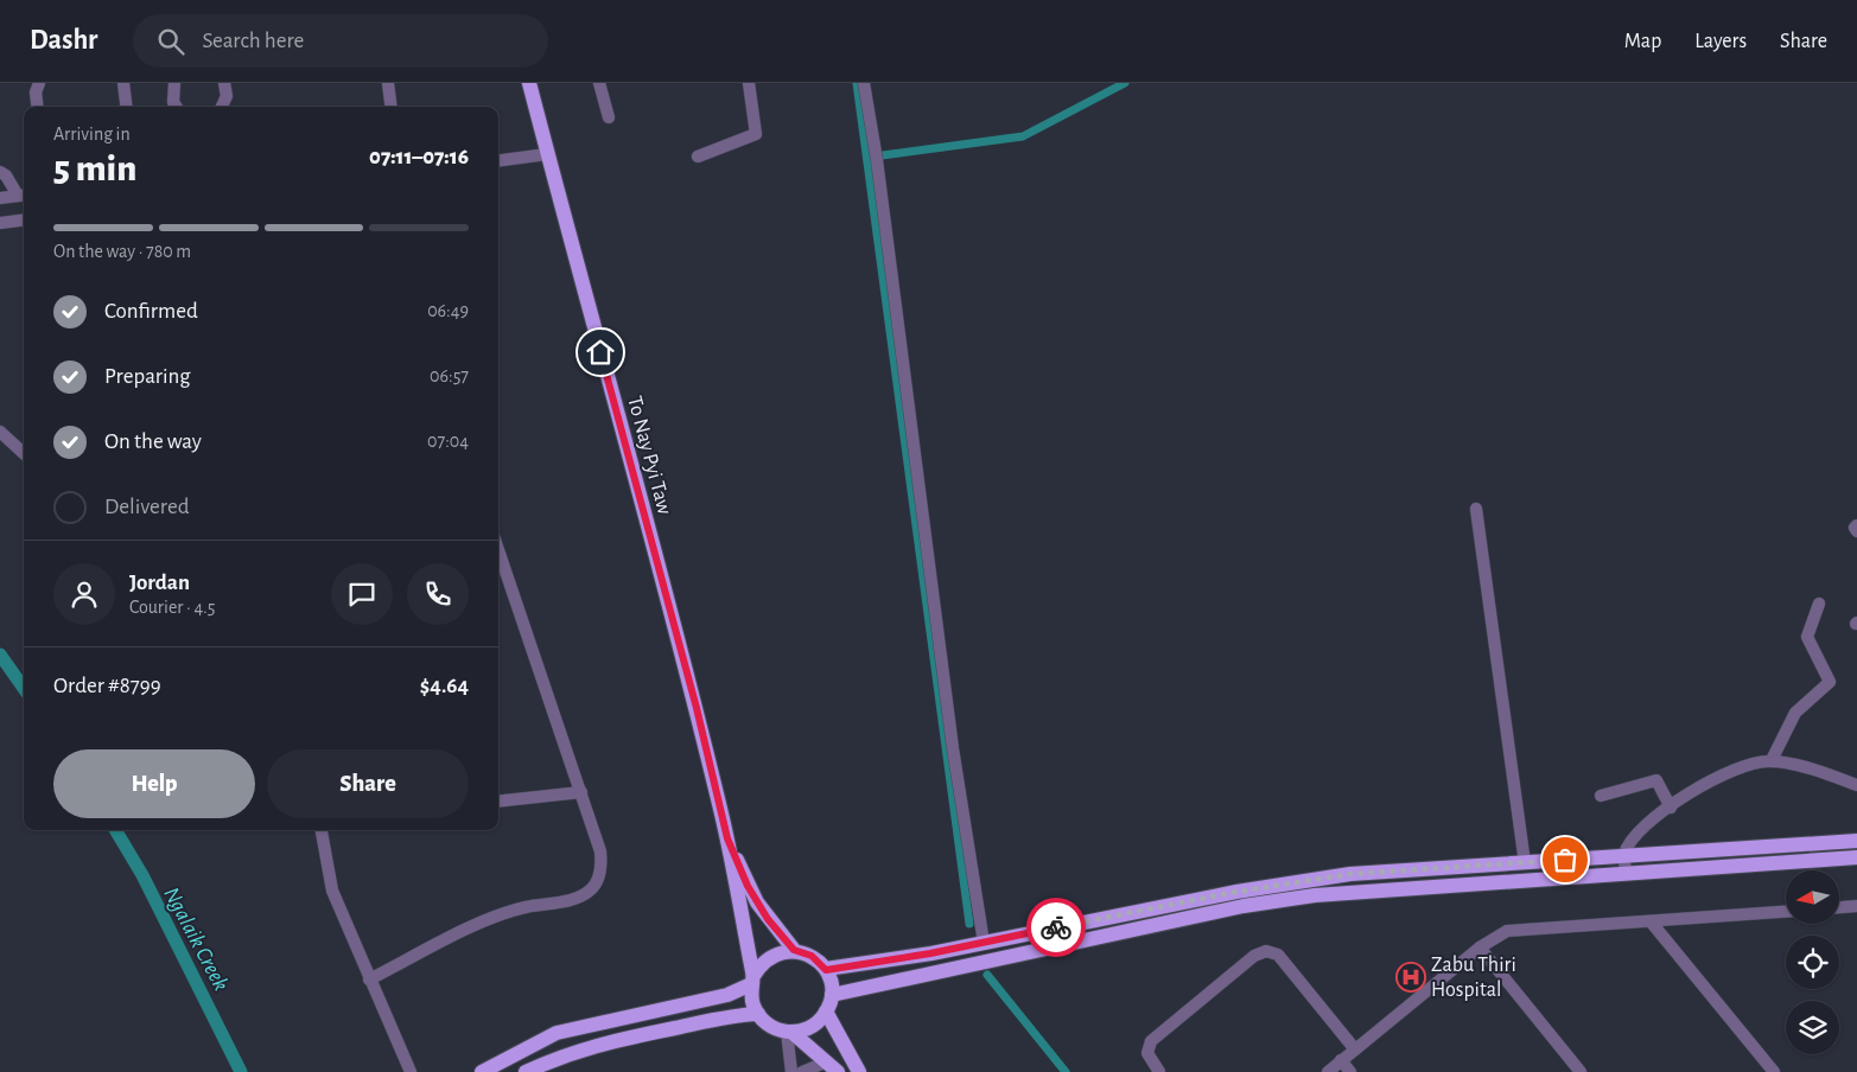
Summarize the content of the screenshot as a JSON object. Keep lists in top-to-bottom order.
{
  "streets": {
    "main road": ["To Nay Pyi Taw"]
  },
  "water": ["Ngalaik Creek"],
  "places": {
    "hospital": ["Zabu Thiri Hospital"]
  },
  "north": "left",
  "page": {
    "header": "Dashr",
    "search": "Search here",
    "nav": ["Map", "Layers", "Share"],
    "heading": ["5 min", "Arriving in", "07:11–07:16"],
    "panel": [
      "Jordan",
      "Courier · 4.5",
      "Order #8799",
      "$4.64"
    ],
    "bar": "On the way · 780 m",
    "list": [
      ["Confirmed", "06:49"],
      ["Preparing", "06:57"],
      ["On the way", "07:04"],
      "Delivered"
    ],
    "buttons": ["Help", "Share"]
  }
}
